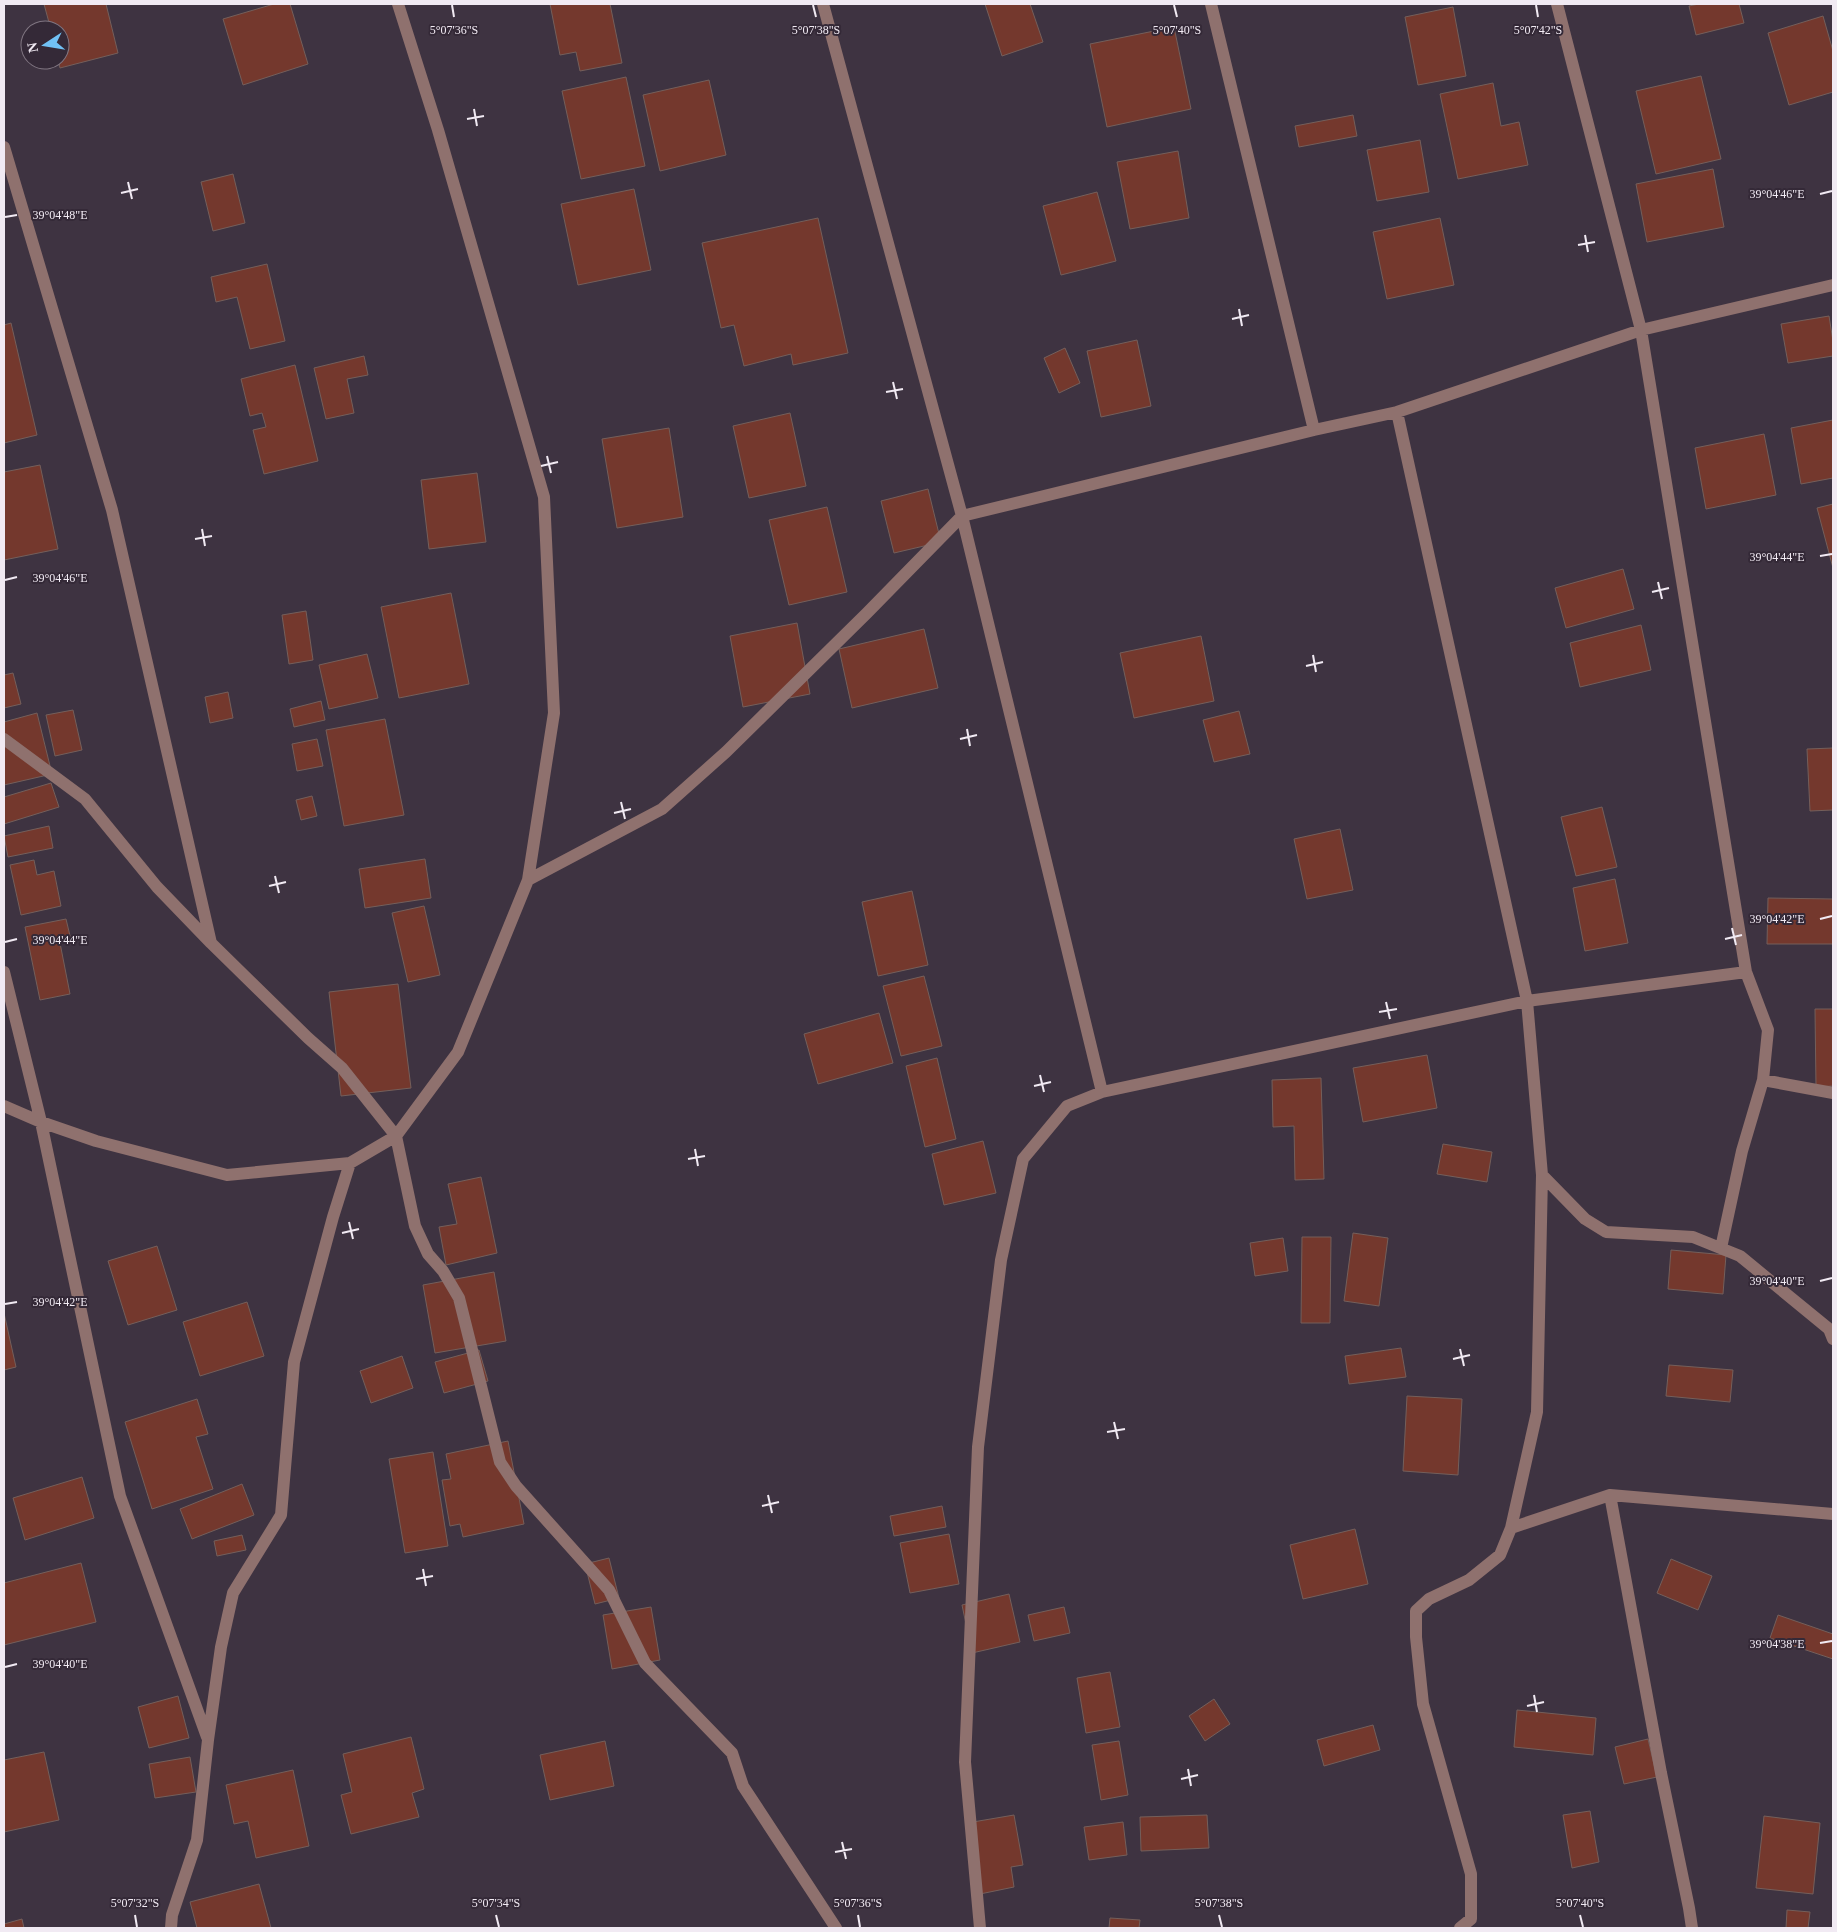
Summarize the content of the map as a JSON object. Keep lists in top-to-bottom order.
{
  "north": "left",
  "coordinates": [
    "5°07'36\"S",
    "5°07'38\"S",
    "5°07'40\"S",
    "5°07'42\"S",
    "39°04'46\"E",
    "39°04'48\"E",
    "39°04'44\"E",
    "39°04'42\"E",
    "39°04'40\"E",
    "39°04'38\"E",
    "5°07'32\"S",
    "5°07'34\"S"
  ]
}
